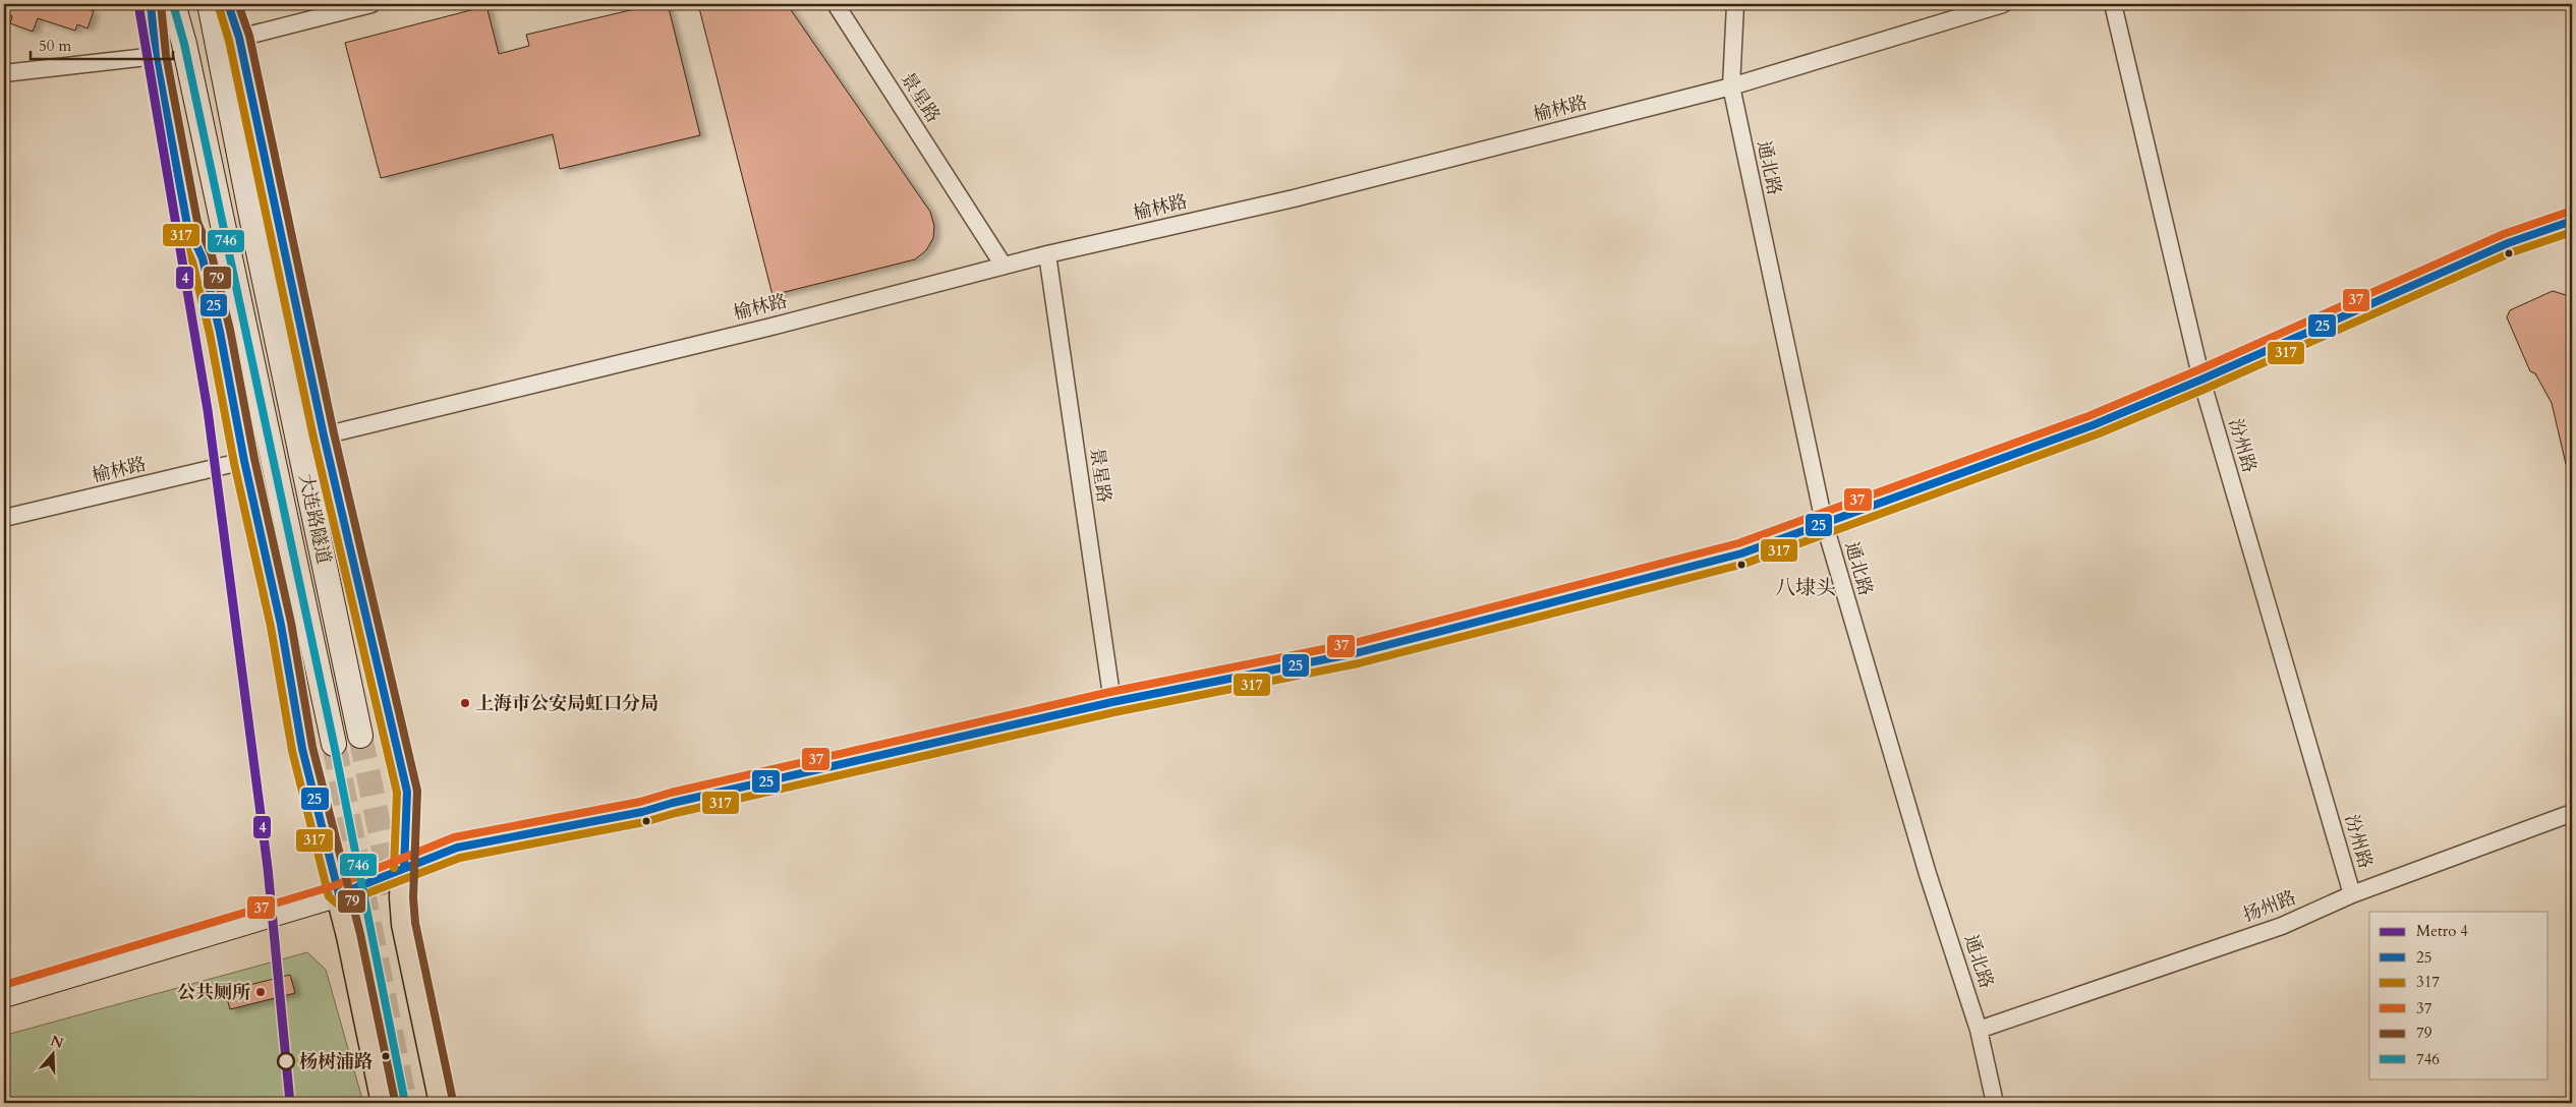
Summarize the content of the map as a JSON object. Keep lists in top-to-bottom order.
{
  "streets": {
    "main road": ["大连路隧道"],
    "street": [
      "景星路",
      "榆林路",
      "通北路",
      "汾州路",
      "扬州路"
    ]
  },
  "crossings": [
    ["景星路", "榆林路"],
    ["榆林路", "通北路"],
    ["通北路", "扬州路"],
    ["汾州路", "扬州路"]
  ],
  "districts": ["八埭头"],
  "places": ["上海市公安局虹口分局", "公共厕所", "杨树浦路"],
  "lines": [
    "metro line 4",
    "transit line 25",
    "transit line 79",
    "transit line 746",
    "transit line 317",
    "transit line 37"
  ],
  "legend": [
    "Metro 4",
    "25",
    "317",
    "37",
    "79",
    "746"
  ],
  "scale_bar": "50 m",
  "north": "top"
}
